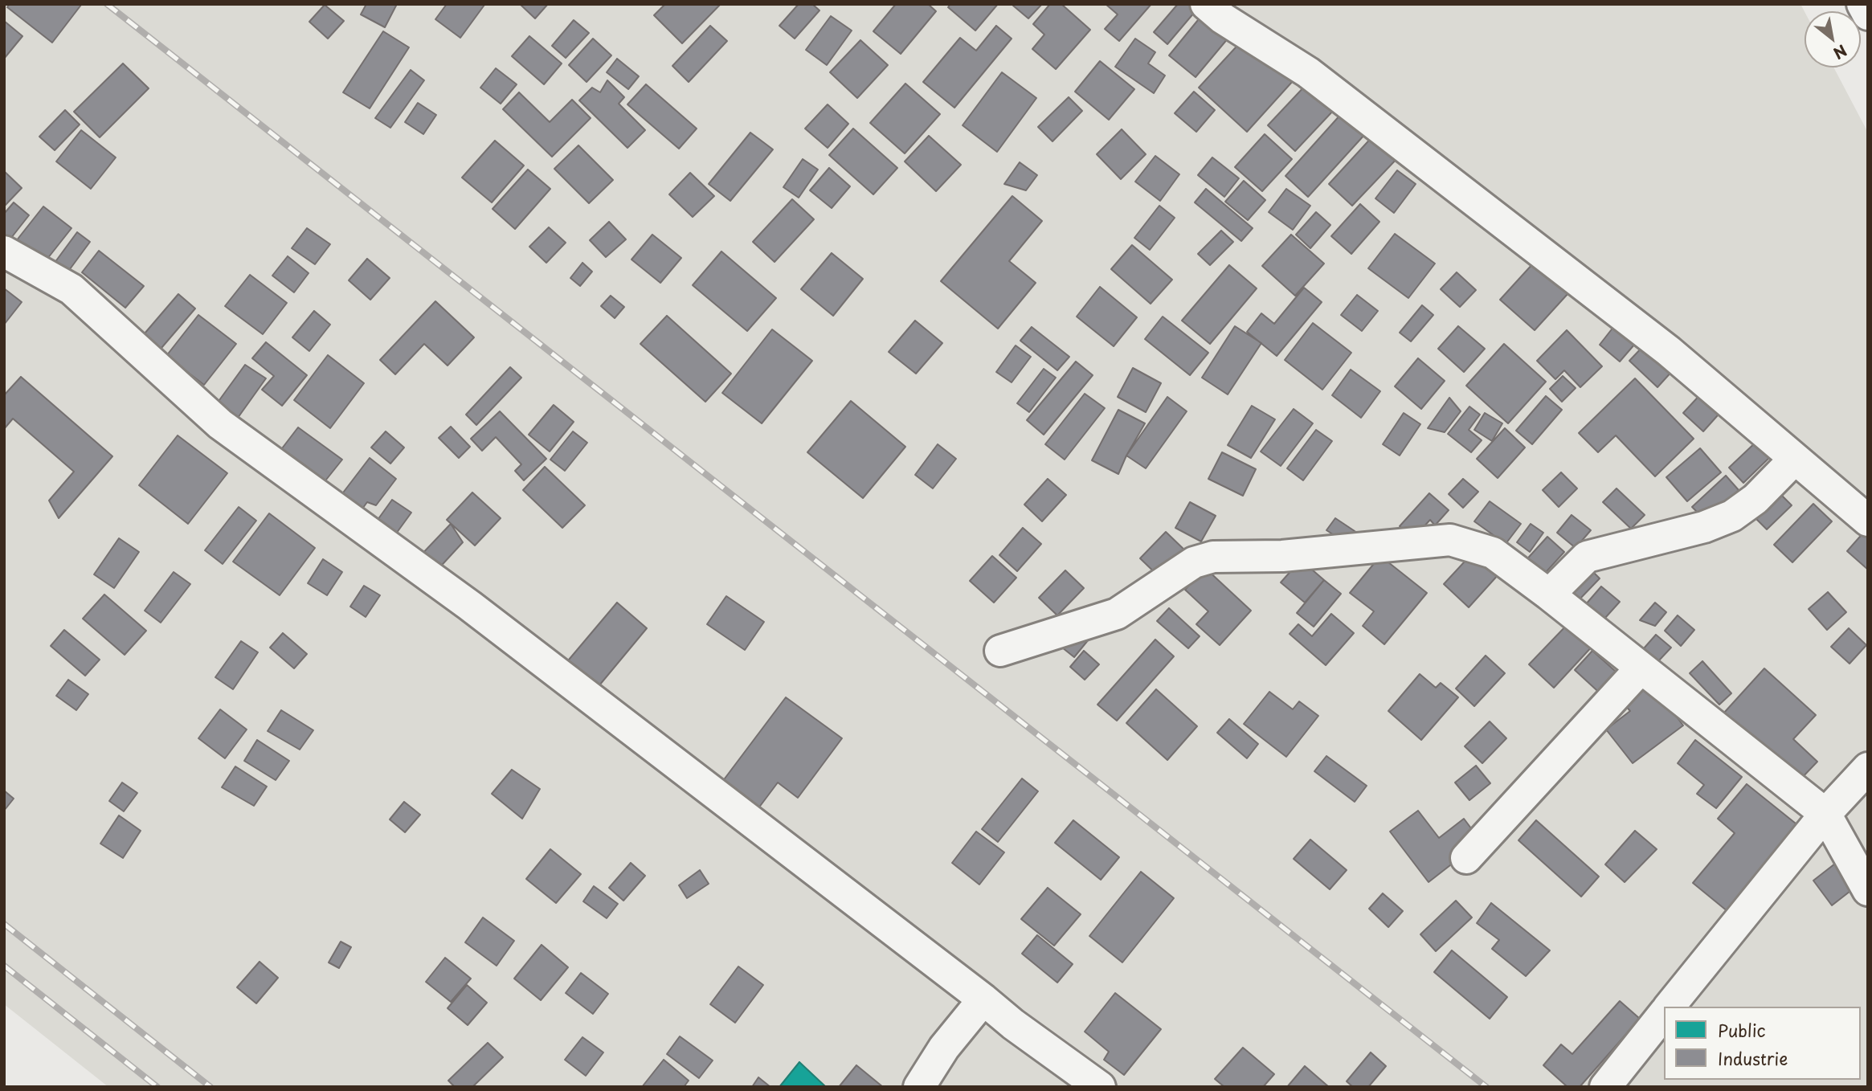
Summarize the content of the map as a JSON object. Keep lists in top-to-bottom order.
{
  "legend": ["Public", "Industrie"],
  "north": "bottom right"
}
